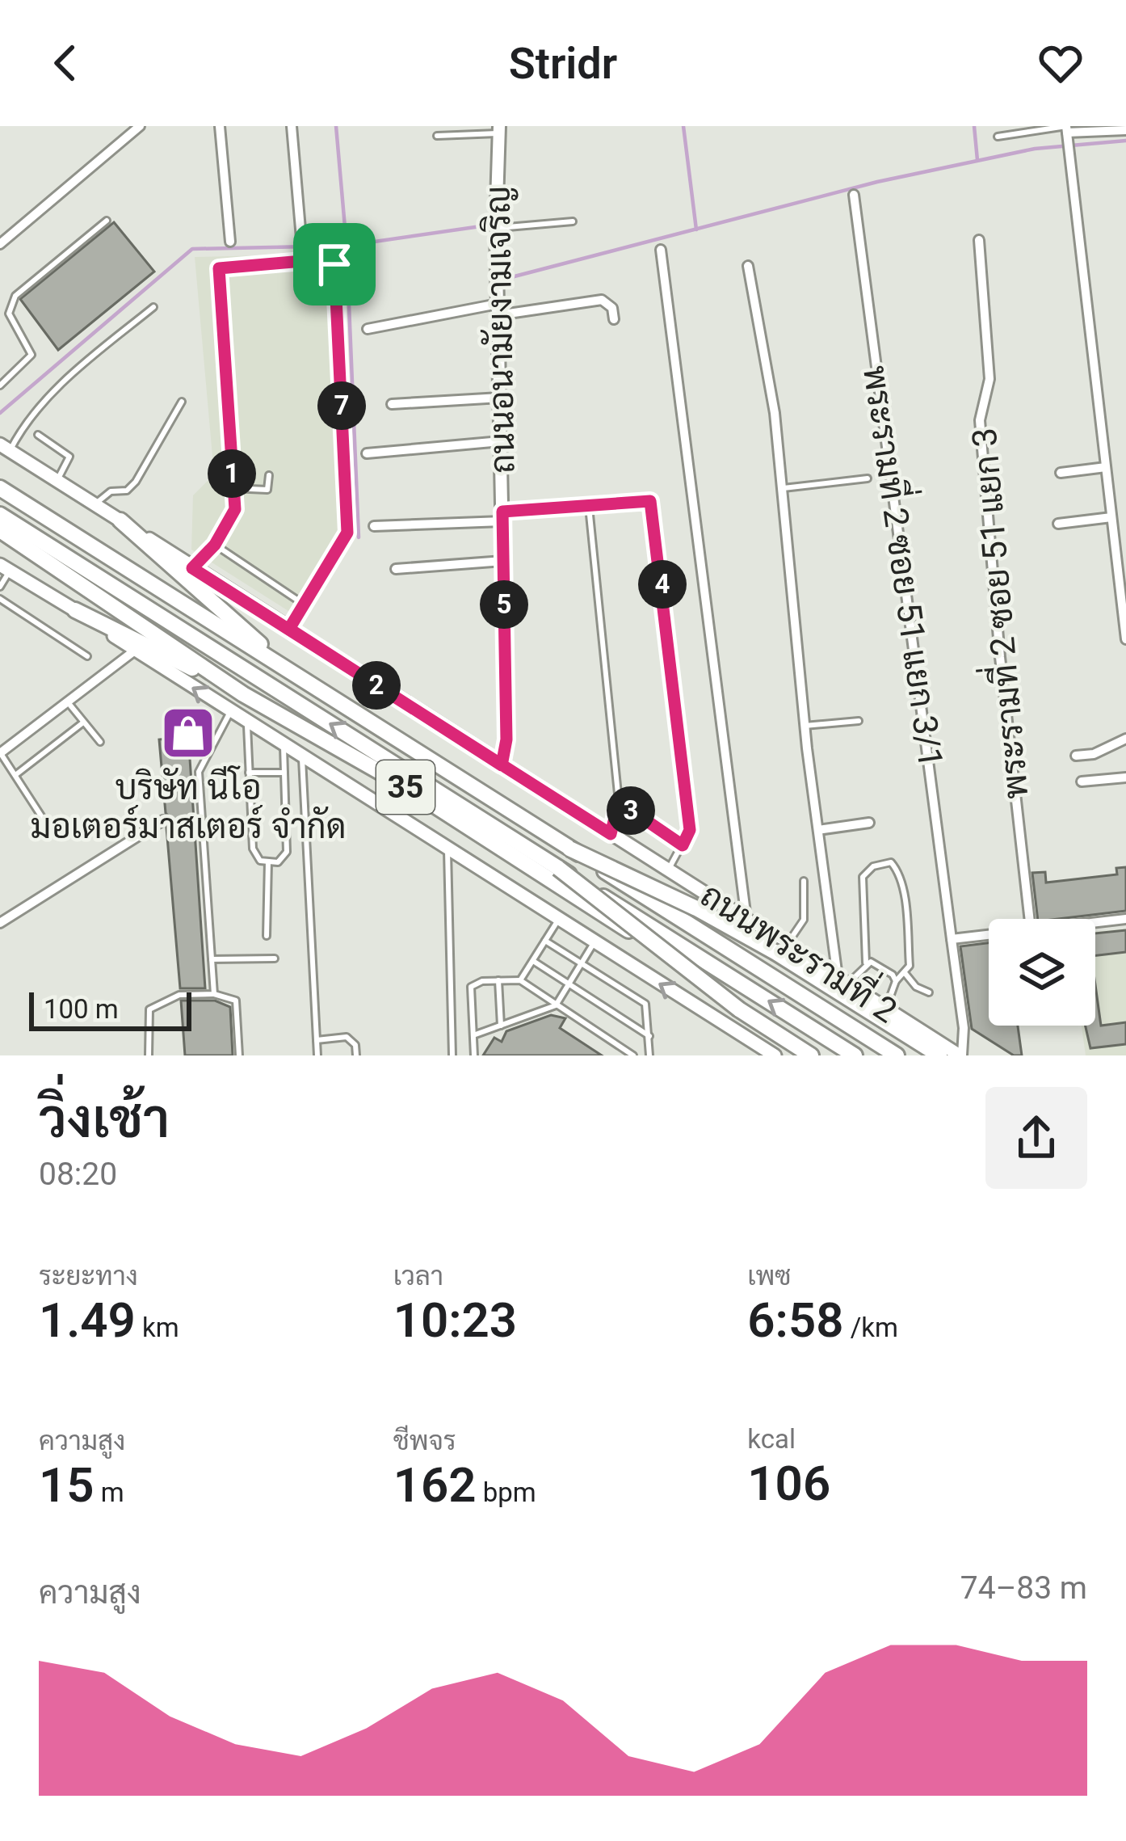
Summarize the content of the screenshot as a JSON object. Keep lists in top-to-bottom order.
{
  "streets": {
    "highway": ["35", "ถนนพระรามที่ 2"],
    "street": ["ถนนอนามัยงามเจริญ", "พระรามที่ 2 ซอย 51 แยก 3/1", "พระรามที่ 2 ซอย 51 แยก 3"]
  },
  "crossings": [
    ["ถนนอนามัยงามเจริญ", "ถนนพระรามที่ 2"],
    ["พระรามที่ 2 ซอย 51 แยก 3/1", "ถนนพระรามที่ 2"]
  ],
  "places": {
    "shop": ["บริษัท นีโอ มอเตอร์มาสเตอร์ จำกัด"]
  },
  "scale_bar": "100 m",
  "page": {
    "header": "Stridr",
    "pins": [
      "7",
      "1",
      "4",
      "5",
      "2",
      "3"
    ],
    "scale": "100 m",
    "heading": ["วิ่งเช้า", "08:20"],
    "stats": [
      ["ระยะทาง", "1.49 km"],
      ["เวลา", "10:23"],
      ["เพซ", "6:58 /km"],
      ["ความสูง", "15 m"],
      ["ชีพจร", "162 bpm"],
      ["kcal", "106"]
    ],
    "chart": ["ความสูง", "74–83 m"]
  }
}
